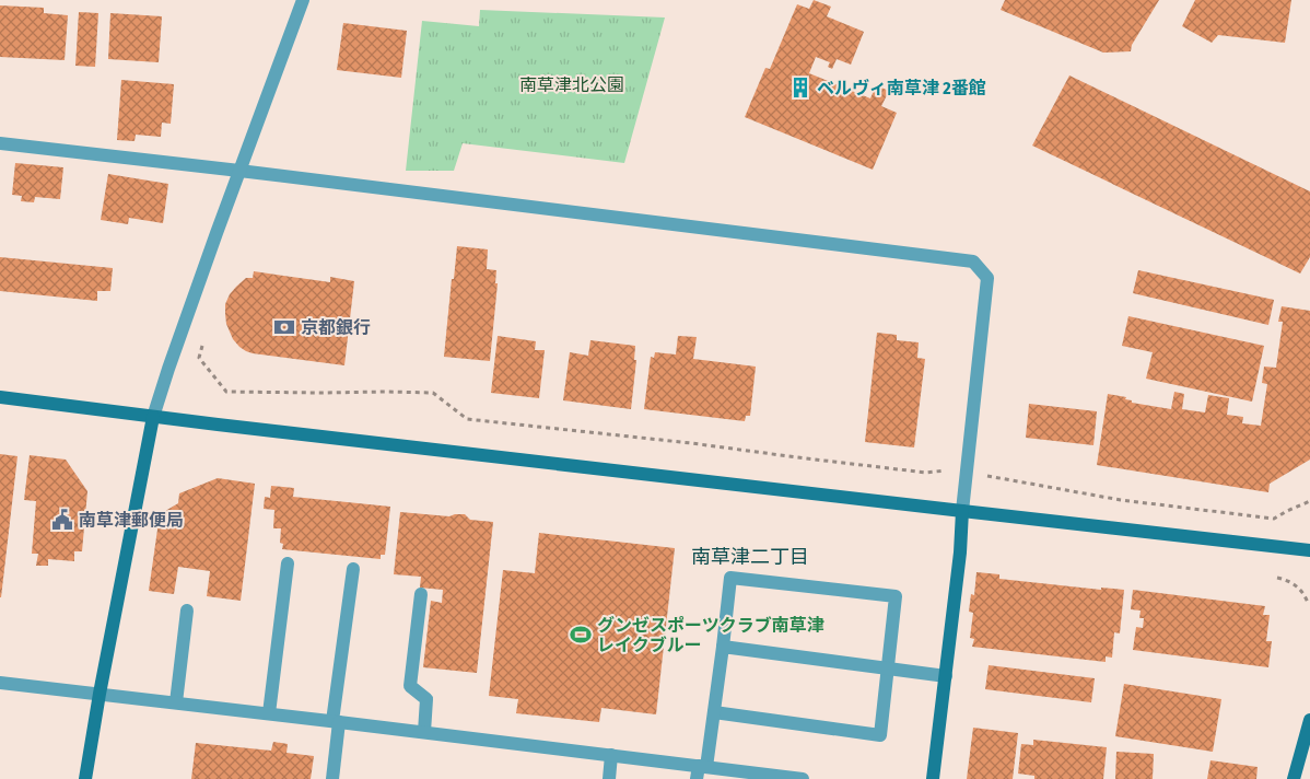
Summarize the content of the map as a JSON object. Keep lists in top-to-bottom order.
{
  "districts": ["南草津二丁目"],
  "parks": ["南草津北公園"],
  "places": {
    "building": ["ベルヴィ南草津 2番館"],
    "bank": ["京都銀行"],
    "public building": ["南草津郵便局"],
    "sports": ["グンゼスポーツクラブ南草津 レイクブルー"]
  }
}
